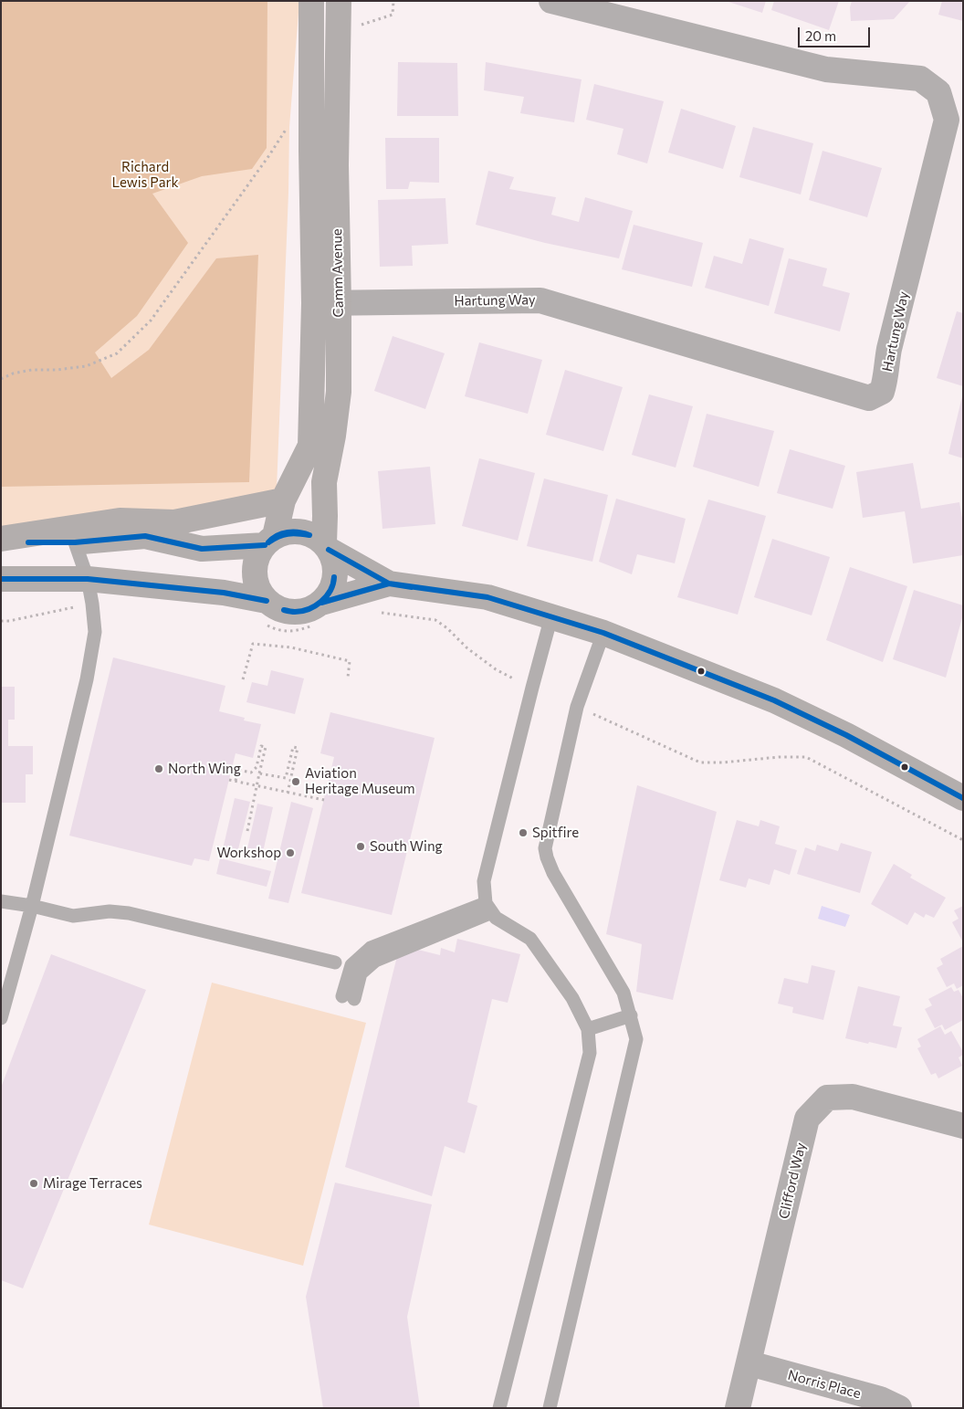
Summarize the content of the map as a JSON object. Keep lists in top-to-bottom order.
{
  "streets": {
    "main road": ["Camm Avenue"],
    "street": ["Hartung Way", "Clifford Way", "Norris Place"]
  },
  "crossings": [
    ["Camm Avenue", "Hartung Way"],
    ["Clifford Way", "Norris Place"]
  ],
  "parks": ["Richard Lewis Park"],
  "places": [
    "North Wing",
    "Aviation Heritage Museum",
    "Spitfire",
    "South Wing",
    "Workshop",
    "Mirage Terraces"
  ],
  "scale_bar": "20 m"
}
